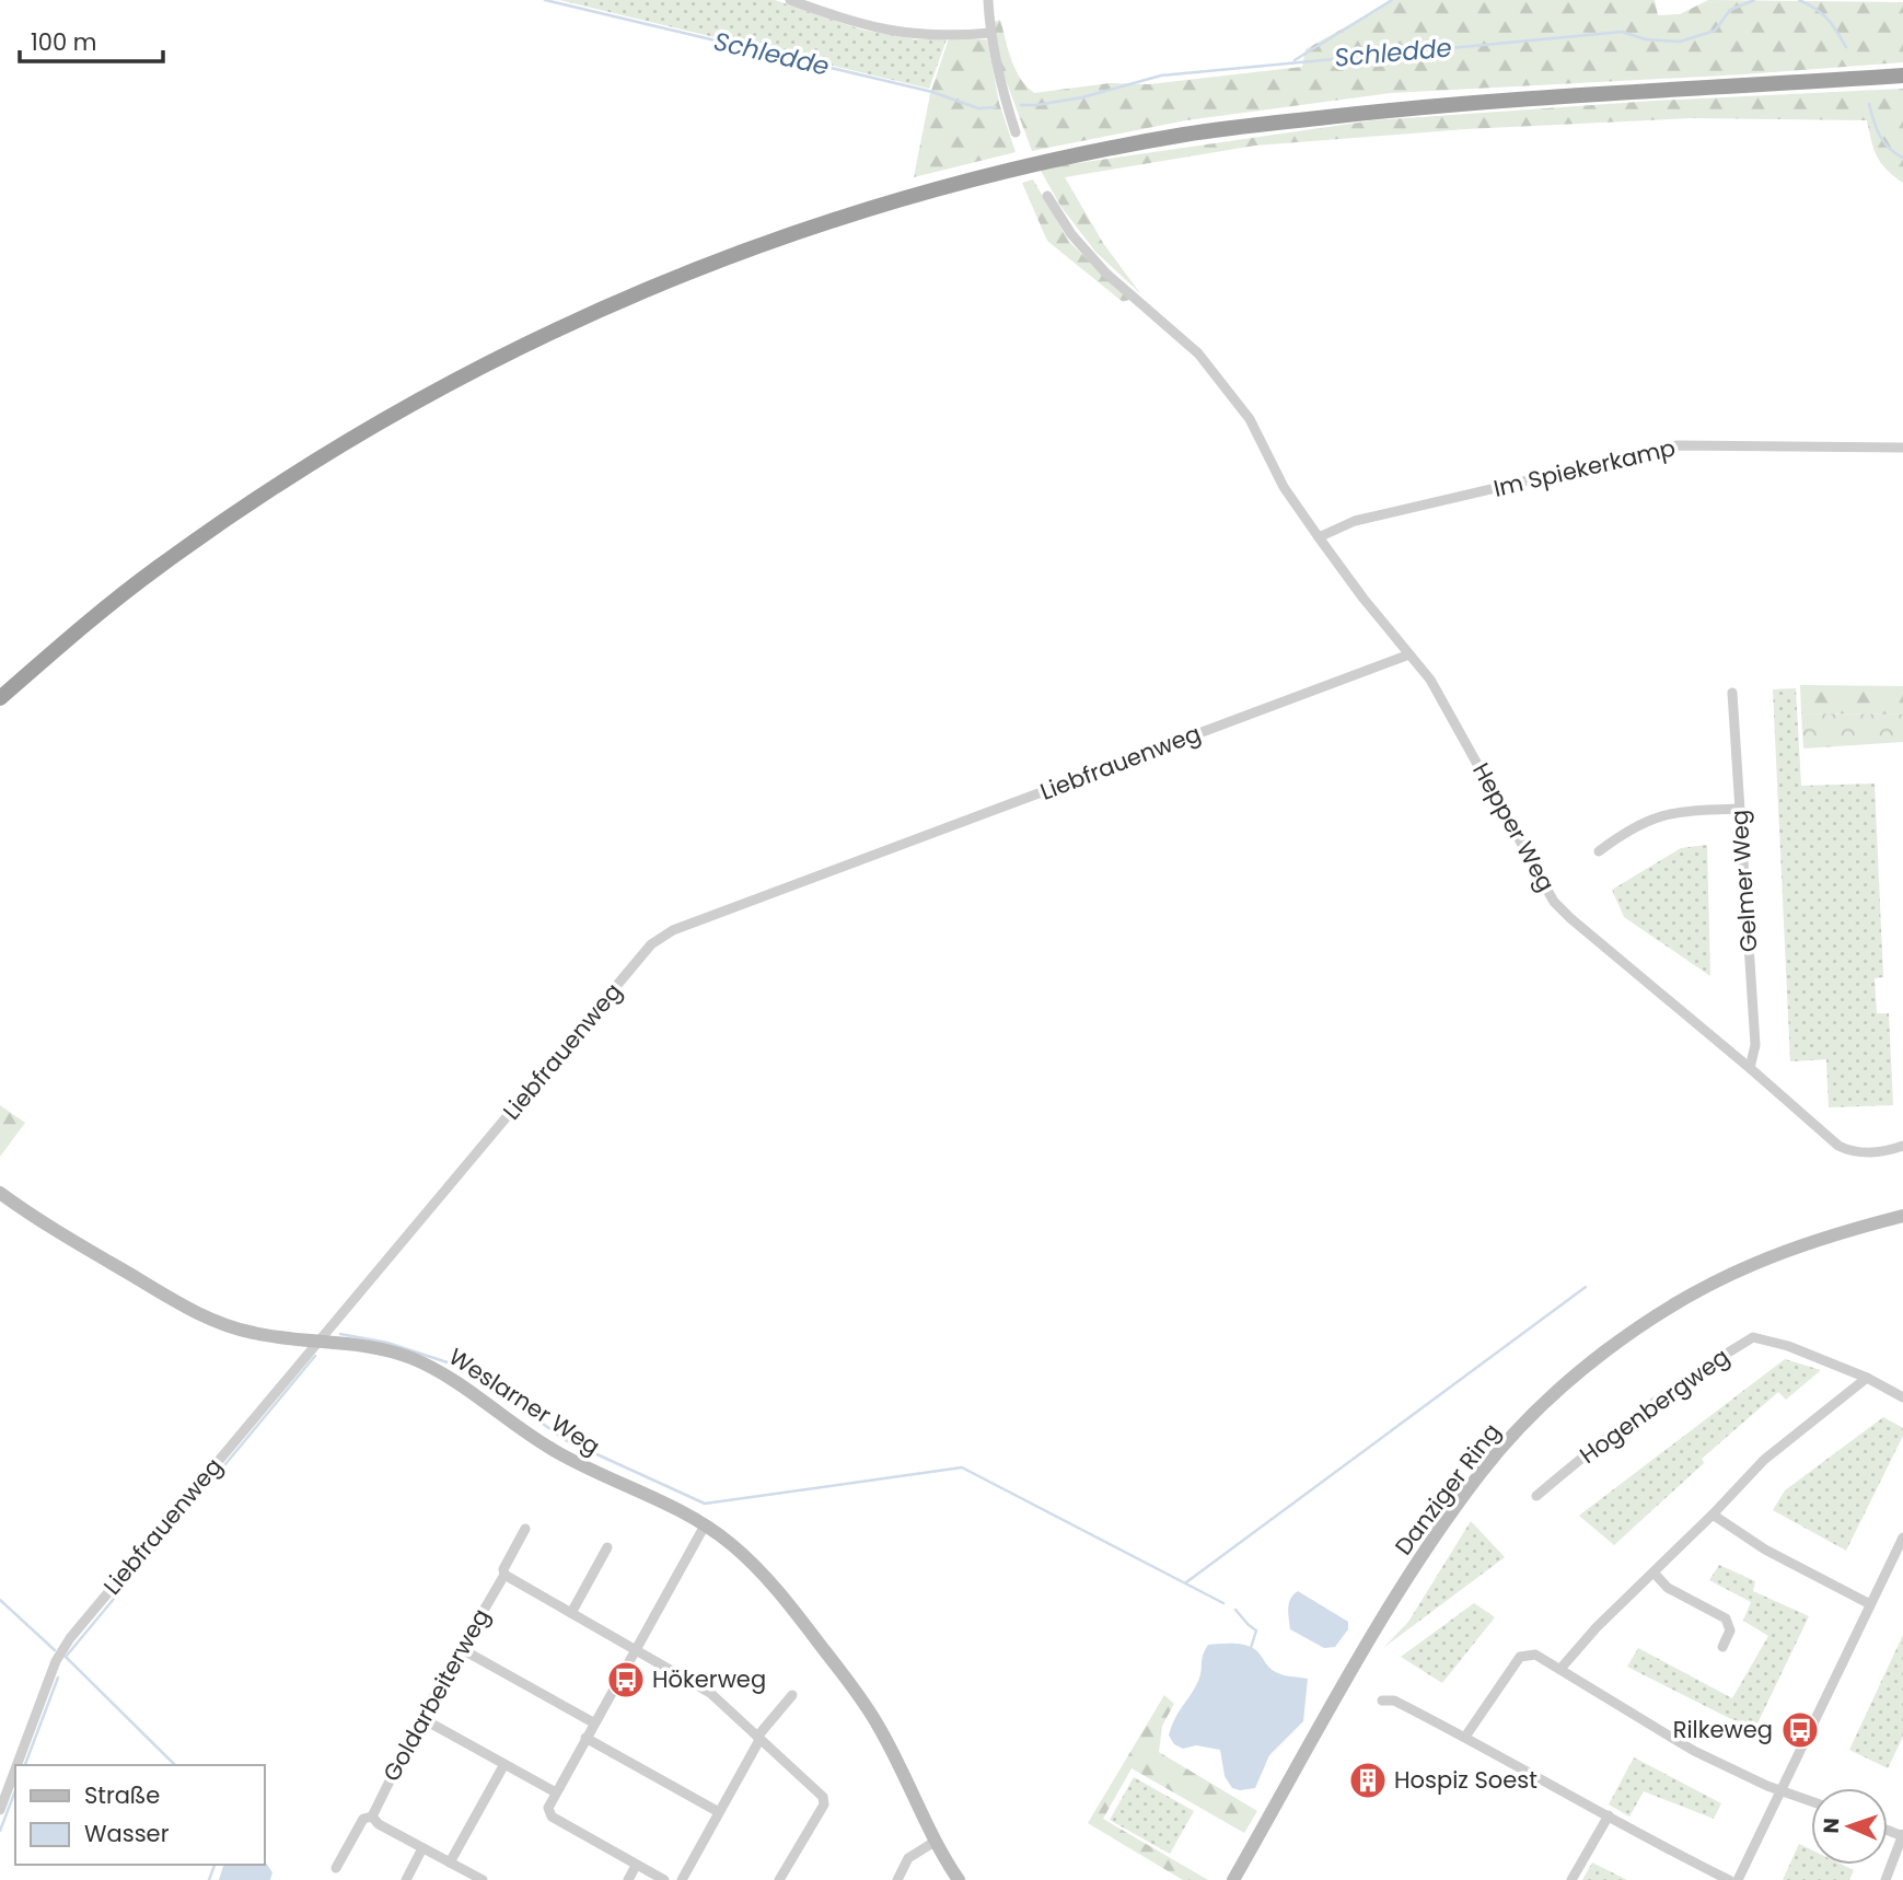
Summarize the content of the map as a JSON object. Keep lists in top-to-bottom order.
{
  "streets": {
    "main road": ["Weslarner Weg", "Danziger Ring"],
    "street": [
      "Im Spiekerkamp",
      "Liebfrauenweg",
      "Hepper Weg",
      "Gelmer Weg",
      "Hogenbergweg",
      "Goldarbeiterweg"
    ]
  },
  "crossings": [
    ["Im Spiekerkamp", "Hepper Weg"],
    ["Liebfrauenweg", "Hepper Weg"],
    ["Liebfrauenweg", "Weslarner Weg"],
    ["Hepper Weg", "Gelmer Weg"]
  ],
  "water": ["Schledde"],
  "places": {
    "bus stop": ["Hökerweg", "Rilkeweg"],
    "building": ["Hospiz Soest"]
  },
  "legend": ["Straße", "Wasser"],
  "scale_bar": "100 m",
  "north": "left"
}
